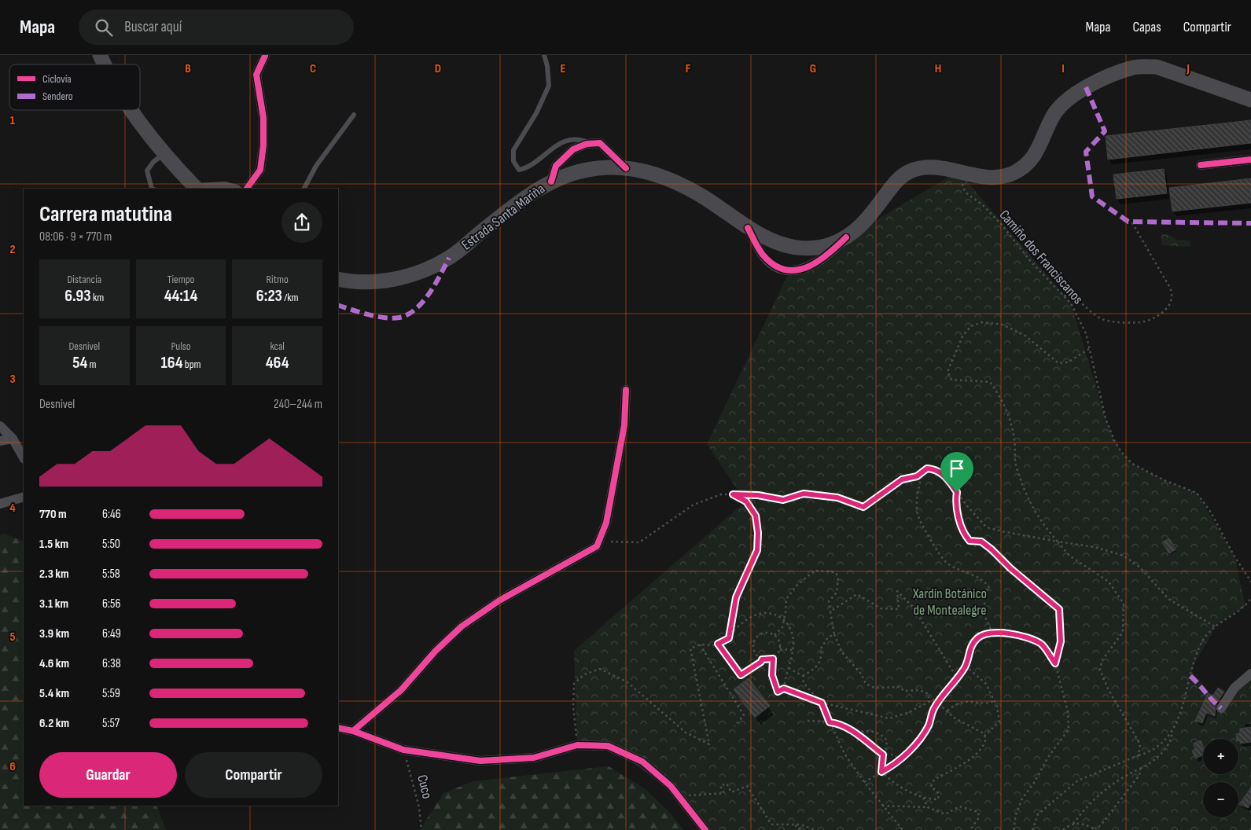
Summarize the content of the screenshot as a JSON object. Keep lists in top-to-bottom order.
{
  "streets": {
    "main road": ["Estrada Santa Mariña"],
    "path": ["Camiño dos Franciscanos", "Cuco"]
  },
  "crossings": [
    ["Estrada Santa Mariña", "Camiño dos Franciscanos"]
  ],
  "parks": ["Xardín Botánico de Montealegre"],
  "legend": ["Ciclovía", "Sendero"],
  "page": {
    "header": "Mapa",
    "search": "Buscar aquí",
    "nav": ["Mapa", "Capas", "Compartir"],
    "heading": ["Carrera matutina", "08:06 · 9 × 770 m"],
    "stats": [
      ["Distancia", "6.93 km"],
      ["Tiempo", "44:14"],
      ["Ritmo", "6:23 /km"],
      ["Desnivel", "54 m"],
      ["Pulso", "164 bpm"],
      ["kcal", "464"]
    ],
    "chart": ["Desnivel", "240–244 m"],
    "list": [
      {
        "name": "770 m",
        "note": "6:46"
      },
      {
        "name": "1.5 km",
        "note": "5:50"
      },
      {
        "name": "2.3 km",
        "note": "5:58"
      },
      {
        "name": "3.1 km",
        "note": "6:56"
      },
      {
        "name": "3.9 km",
        "note": "6:49"
      },
      {
        "name": "4.6 km",
        "note": "6:38"
      },
      {
        "name": "5.4 km",
        "note": "5:59"
      },
      {
        "name": "6.2 km",
        "note": "5:57"
      }
    ],
    "map_buttons": ["+", "−"],
    "buttons": ["Guardar", "Compartir"]
  },
  "grid": {
    "columns": [
      "B",
      "C",
      "D",
      "E",
      "F",
      "G",
      "H",
      "I",
      "J"
    ],
    "rows": [
      "1",
      "2",
      "3",
      "4",
      "5",
      "6"
    ]
  }
}
